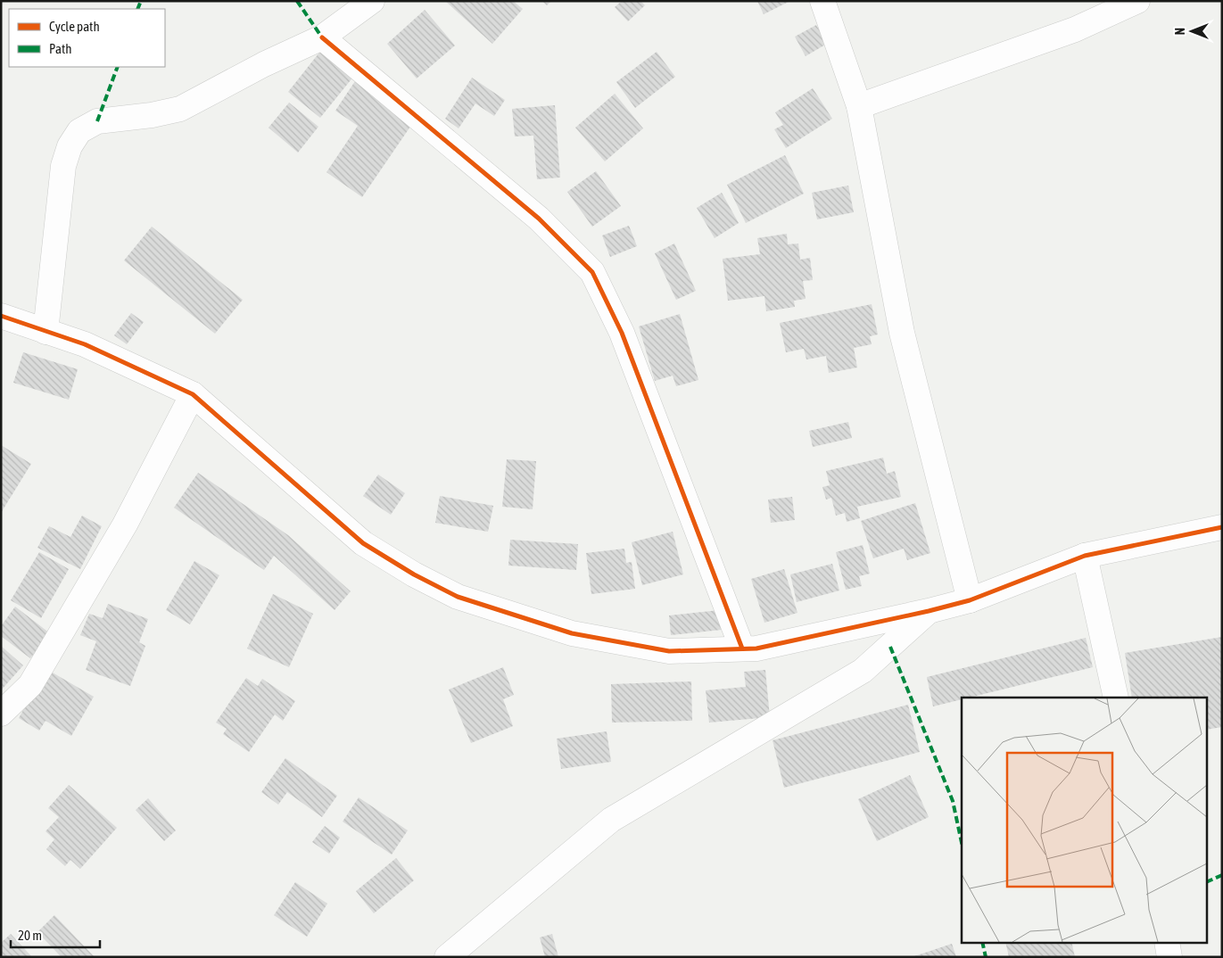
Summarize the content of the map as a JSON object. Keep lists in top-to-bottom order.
{
  "legend": ["Cycle path", "Path"],
  "scale_bar": "20 m",
  "north": "left"
}
